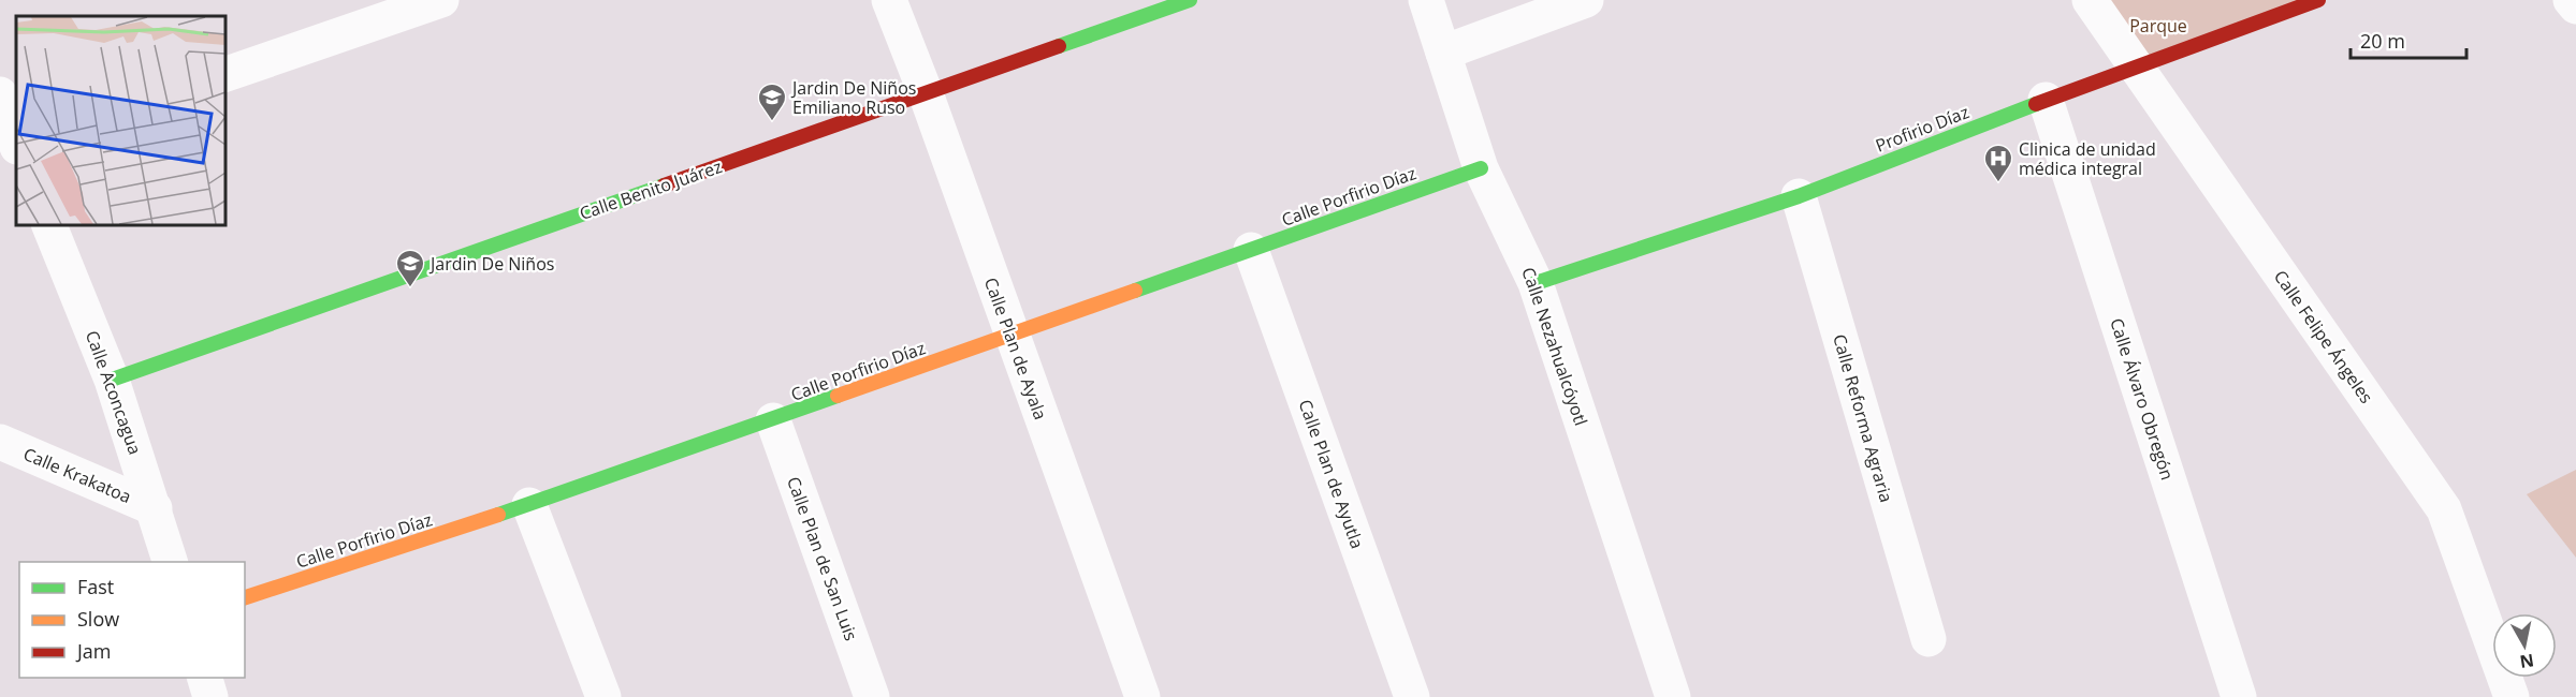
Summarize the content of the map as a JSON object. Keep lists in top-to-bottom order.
{
  "streets": {
    "street": [
      "Profirio Díaz",
      "Calle Benito Juárez",
      "Calle Porfirio Díaz",
      "Calle Felipe Ángeles",
      "Calle Nezahualcóyotl",
      "Calle Plan de Ayala",
      "Calle Aconcagua",
      "Calle Álvaro Obregón",
      "Calle Reforma Agraria",
      "Calle Plan de Ayutla",
      "Calle Krakatoa",
      "Calle Plan de San Luis"
    ]
  },
  "crossings": [
    ["Profirio Díaz", "Calle Felipe Ángeles"],
    ["Profirio Díaz", "Calle Nezahualcóyotl"],
    ["Profirio Díaz", "Calle Álvaro Obregón"],
    ["Profirio Díaz", "Calle Reforma Agraria"],
    ["Calle Benito Juárez", "Calle Plan de Ayala"],
    ["Calle Benito Juárez", "Calle Aconcagua"],
    ["Calle Porfirio Díaz", "Calle Nezahualcóyotl"],
    ["Calle Porfirio Díaz", "Calle Plan de Ayala"],
    ["Calle Porfirio Díaz", "Calle Plan de Ayutla"],
    ["Calle Porfirio Díaz", "Calle Plan de San Luis"],
    ["Calle Aconcagua", "Calle Krakatoa"]
  ],
  "parks": ["Parque"],
  "places": {
    "school or university": ["Jardin De Niños Emiliano Ruso", "Jardin De Niños"],
    "hospital": ["Clinica de unidad médica integral"]
  },
  "legend": ["Fast", "Slow", "Jam"],
  "scale_bar": "20 m",
  "north": "bottom"
}
